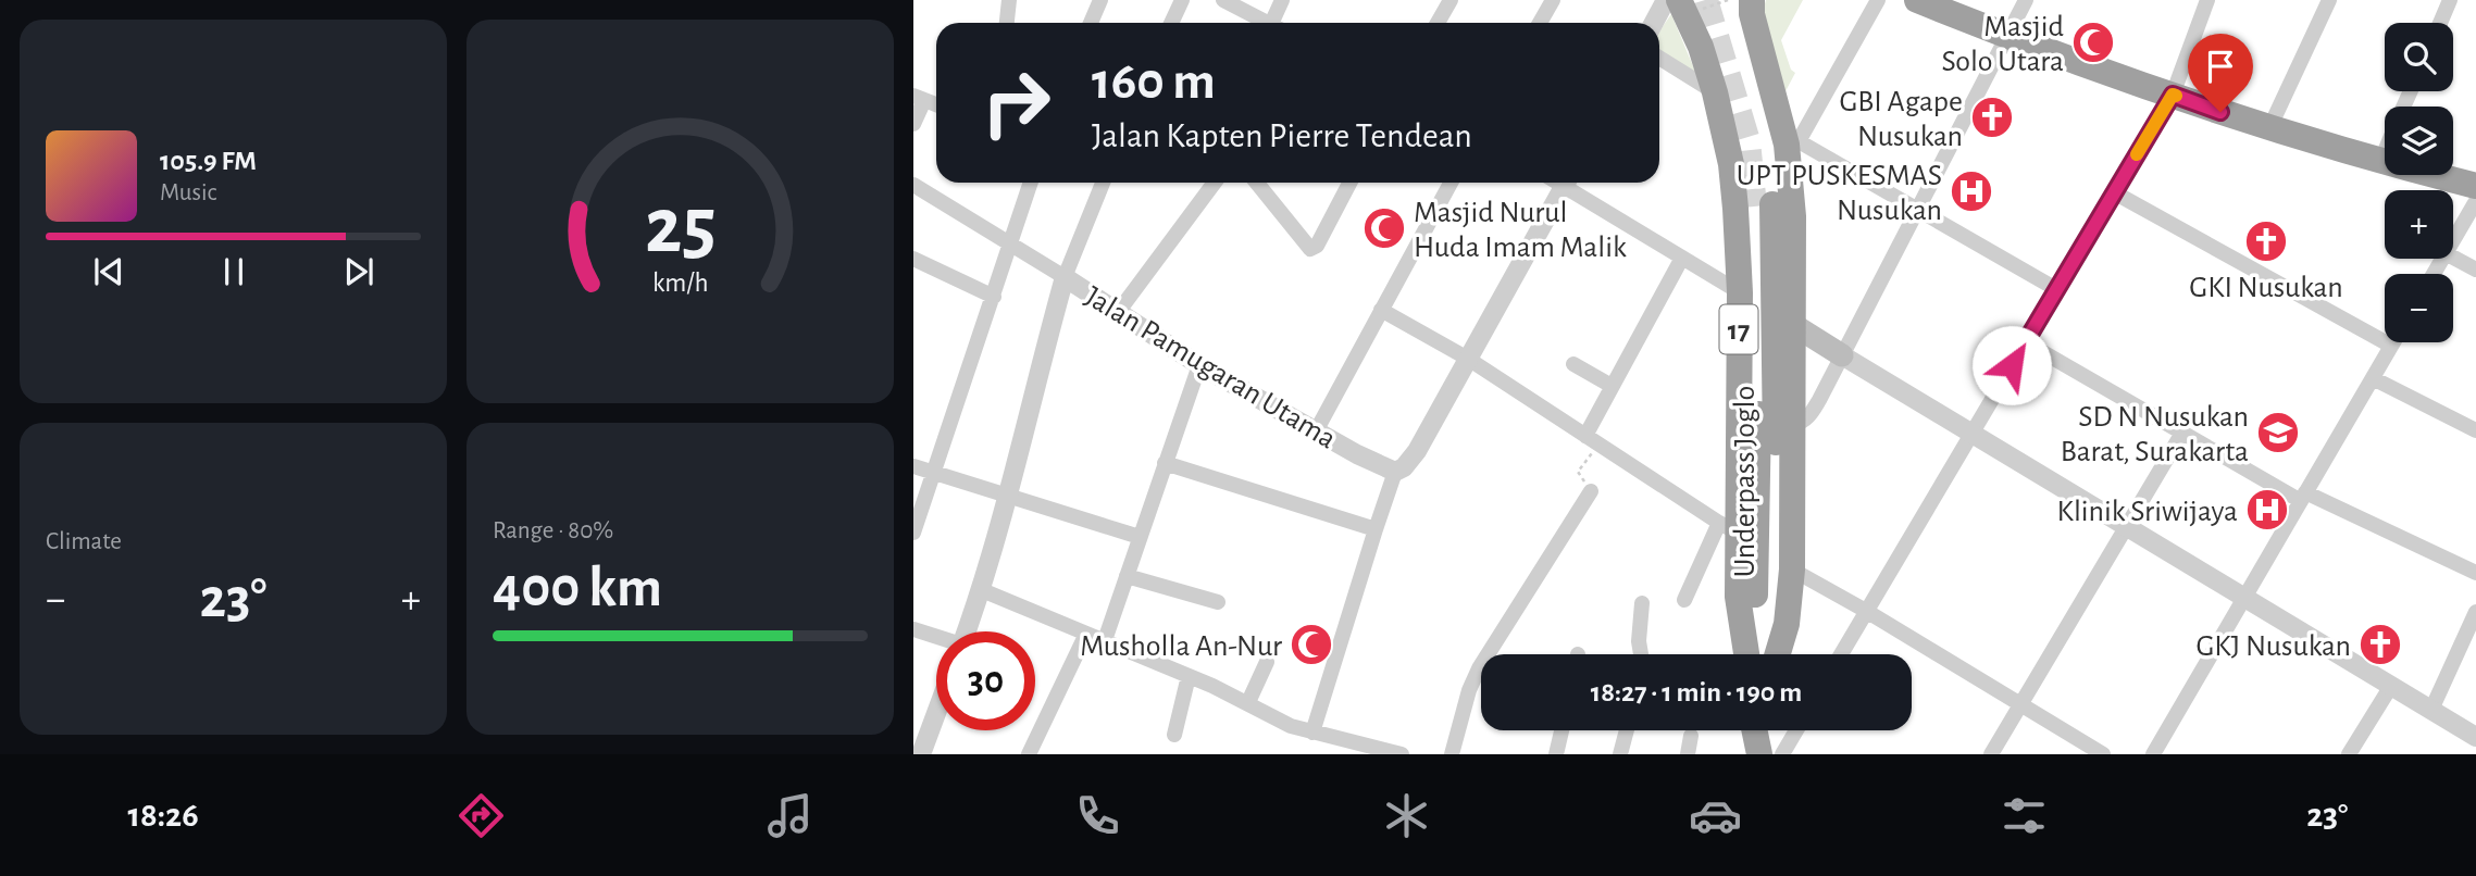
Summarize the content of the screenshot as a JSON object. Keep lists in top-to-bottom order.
{
  "streets": {
    "highway": ["17", "Underpass Joglo"],
    "street": ["Jalan Pamugaran Utama"]
  },
  "places": {
    "mosque": ["Masjid Solo Utara", "Masjid Nurul Huda Imam Malik", "Musholla An-Nur"],
    "church": ["GBI Agape Nusukan", "GKI Nusukan", "GKJ Nusukan"],
    "hospital": ["UPT PUSKESMAS Nusukan", "Klinik Sriwijaya"],
    "school or university": ["SD N Nusukan Barat, Surakarta"]
  },
  "page": {
    "map_buttons": ["+", "−"],
    "turn": ["160 m", "Jalan Kapten Pierre Tendean"],
    "song": ["105.9 FM", "Music"],
    "tile": [
      "Climate",
      ["Range · 80%", "400 km"]
    ],
    "heat": ["−", "23°", "+"],
    "limit": "30",
    "trip": "18:27 · 1 min · 190 m",
    "tabs": ["18:26", "23°"],
    "gauge": ["25", "km/h"]
  }
}
